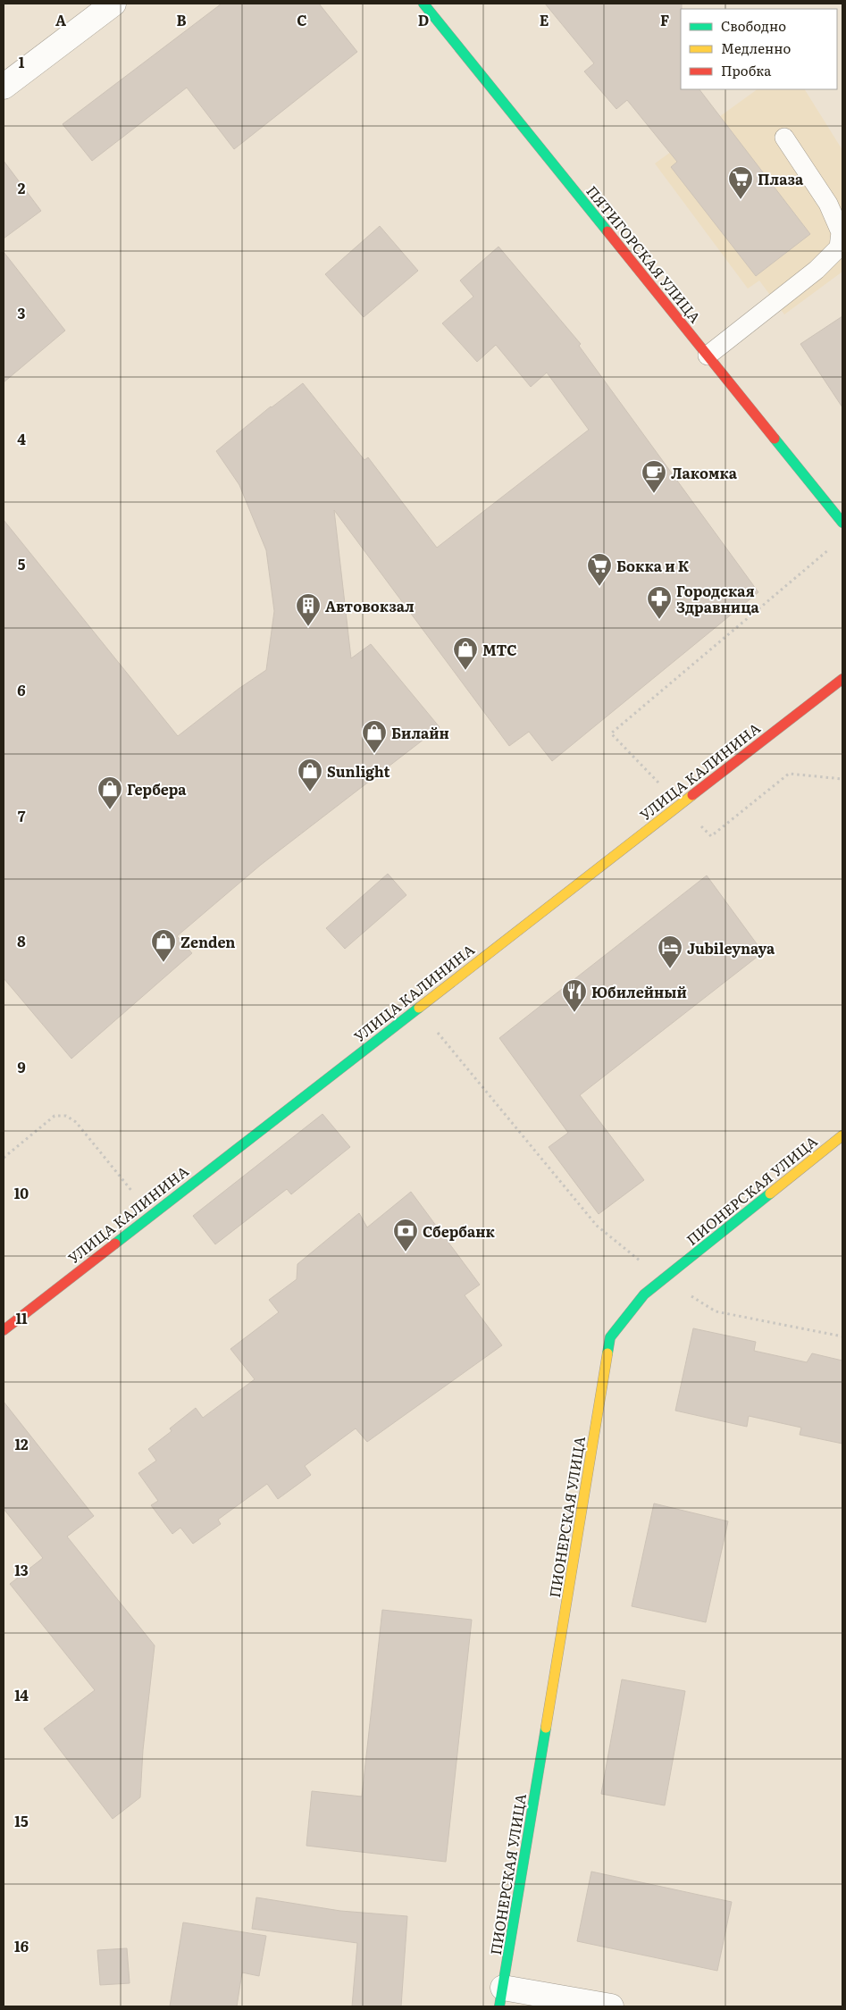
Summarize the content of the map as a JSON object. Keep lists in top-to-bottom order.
{
  "streets": {
    "street": ["ПЯТИГОРСКАЯ УЛИЦА", "УЛИЦА КАЛИНИНА", "ПИОНЕРСКАЯ УЛИЦА"]
  },
  "places": {
    "supermarket": ["Плаза", "Бокка и К"],
    "cafe": ["Лакомка"],
    "pharmacy": ["Городская Здравница"],
    "building": ["Автовокзал"],
    "shop": [
      "МТС",
      "Билайн",
      "Sunlight",
      "Гербера",
      "Zenden"
    ],
    "hotel": ["Jubileynaya"],
    "restaurant": ["Юбилейный"],
    "bank": ["Сбербанк"]
  },
  "legend": ["Свободно", "Медленно", "Пробка"],
  "grid": {
    "columns": [
      "A",
      "B",
      "C",
      "D",
      "E",
      "F"
    ],
    "rows": [
      "1",
      "2",
      "3",
      "4",
      "5",
      "6",
      "7",
      "8",
      "9",
      "10",
      "11",
      "12",
      "13",
      "14",
      "15",
      "16"
    ]
  }
}
